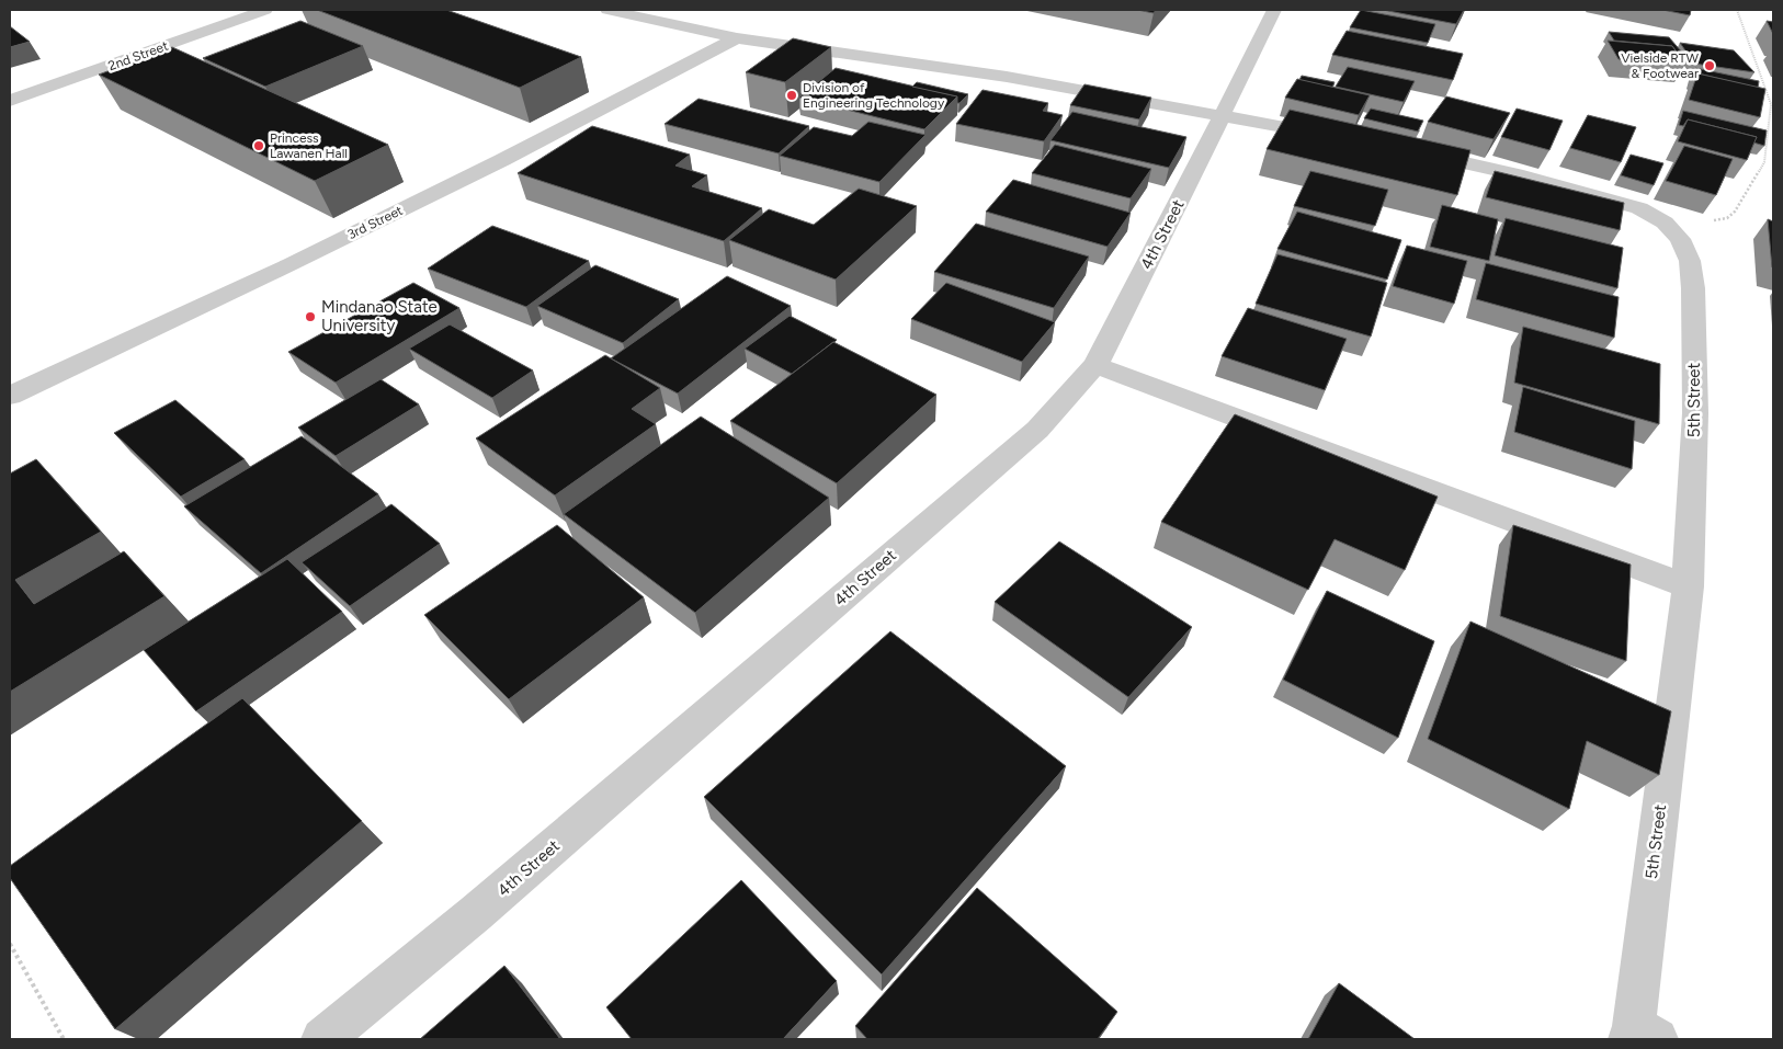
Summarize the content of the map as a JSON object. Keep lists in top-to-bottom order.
{
  "streets": {
    "street": [
      "2nd Street",
      "3rd Street",
      "4th Street",
      "5th Street"
    ]
  },
  "places": [
    "Vielside RTW & Footwear",
    "Division of Engineering Technology",
    "Princess Lawanen Hall",
    "Mindanao State University"
  ]
}
